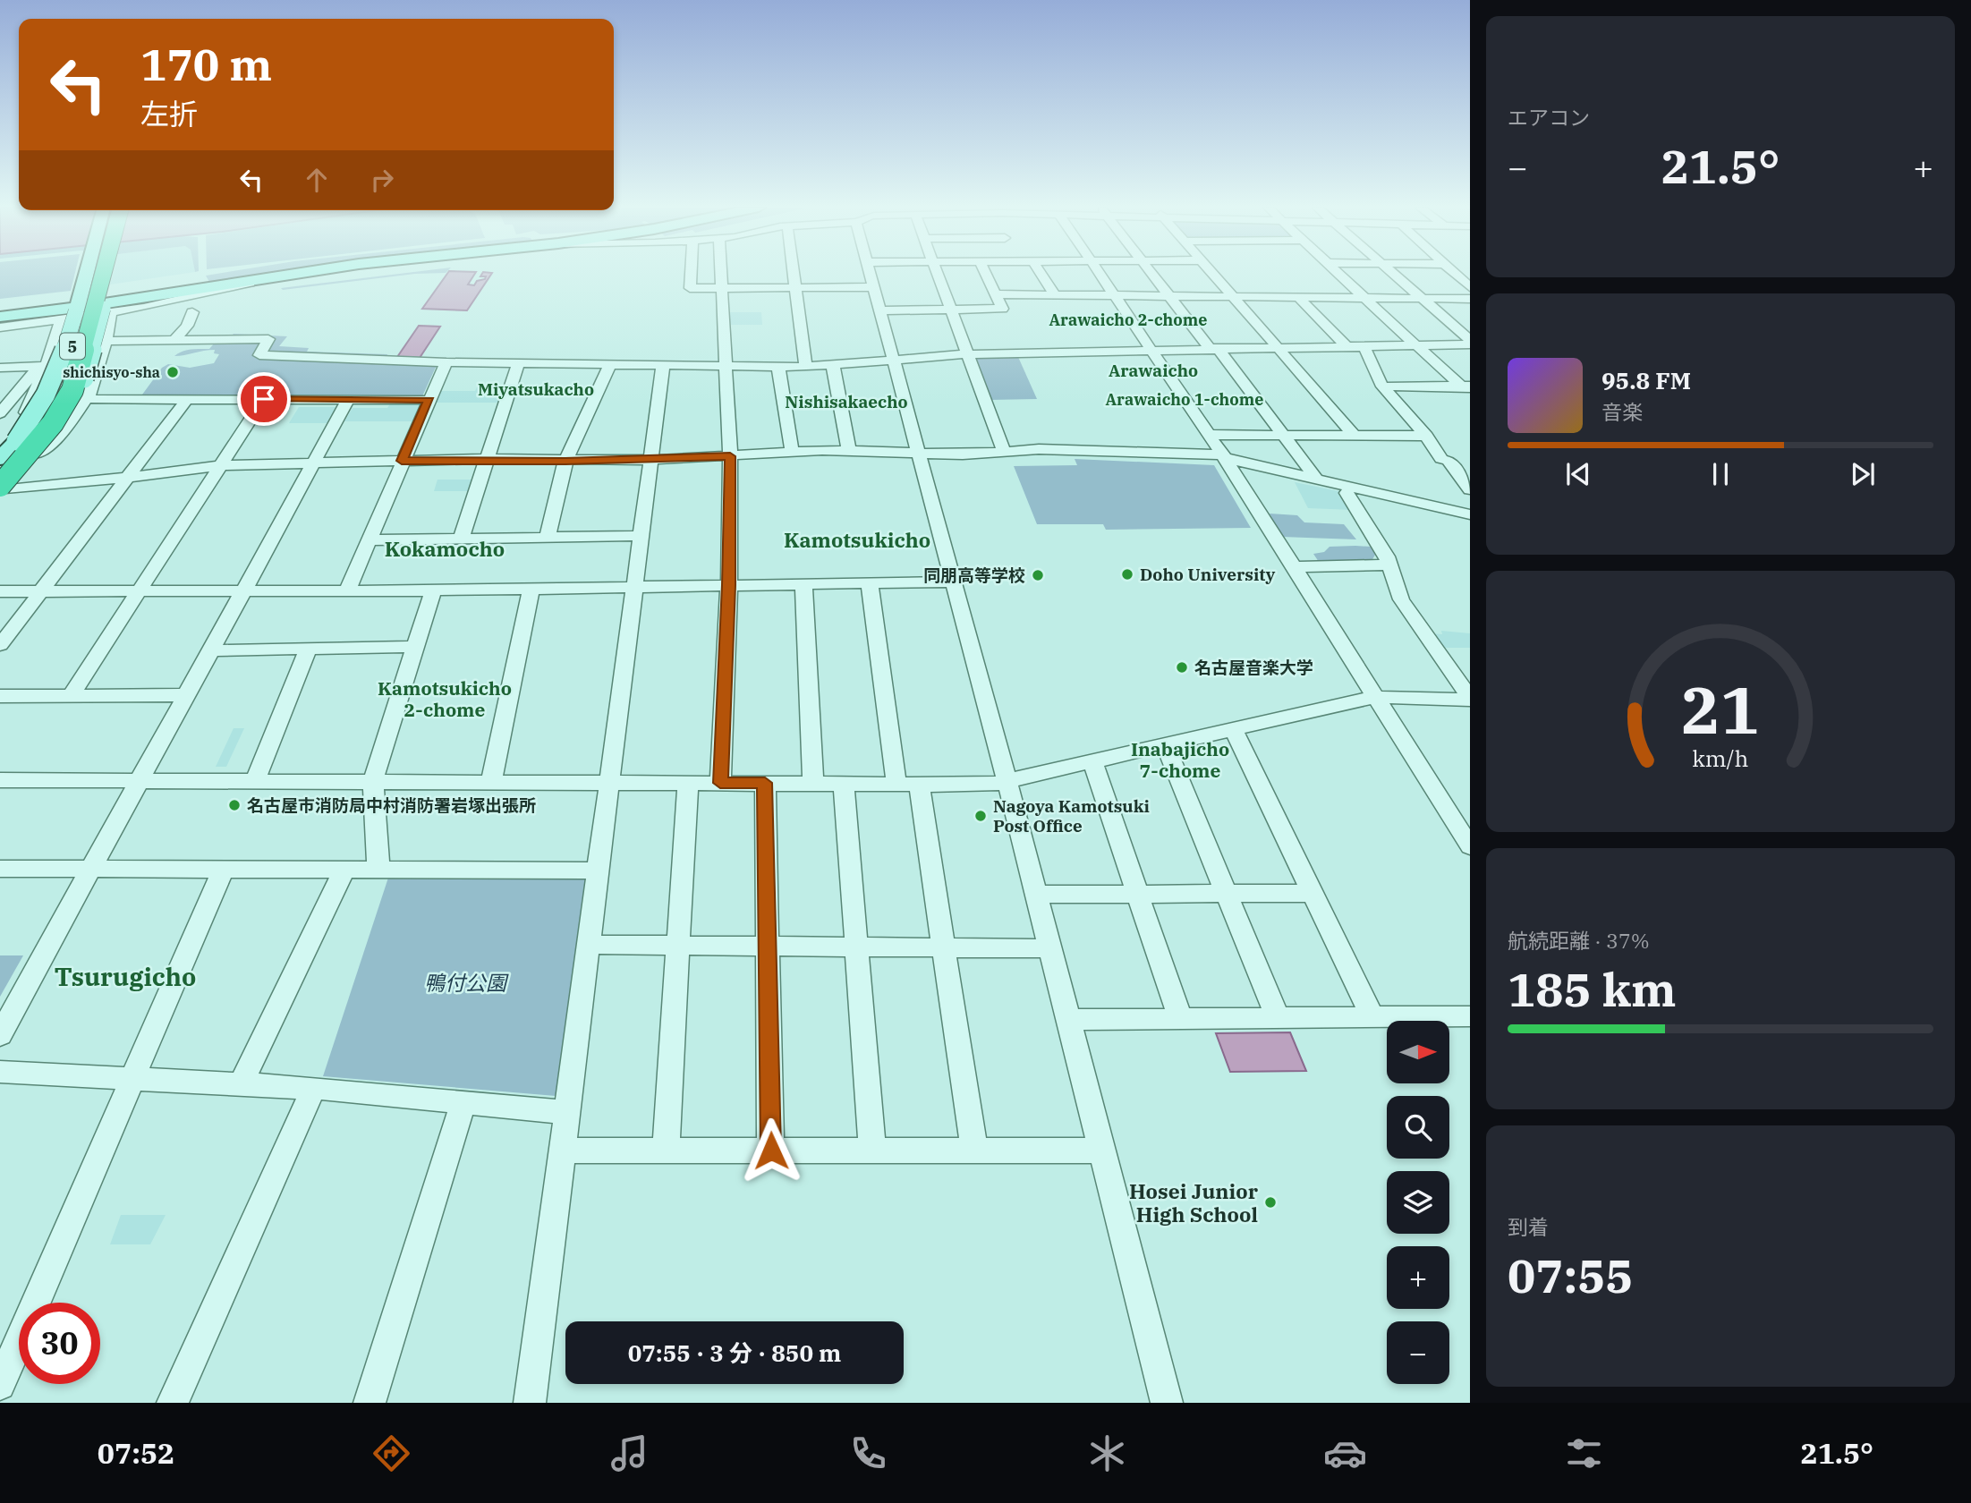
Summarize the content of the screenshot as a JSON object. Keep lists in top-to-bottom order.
{
  "streets": {
    "highway": ["5"]
  },
  "districts": [
    "Arawaicho 2-chome",
    "Arawaicho",
    "Miyatsukacho",
    "Arawaicho 1-chome",
    "Nishisakaecho",
    "Kamotsukicho",
    "Kokamocho",
    "Kamotsukicho 2-chome",
    "Inabajicho 7-chome",
    "Tsurugicho"
  ],
  "parks": ["鴨付公園"],
  "places": [
    "shichisyo-sha",
    "Doho University",
    "同朋高等学校",
    "名古屋音楽大学",
    "名古屋市消防局中村消防署岩塚出張所",
    "Nagoya Kamotsuki Post Office",
    "Hosei Junior High School"
  ],
  "north": "right",
  "page": {
    "tile": [
      "エアコン",
      ["航続距離 · 37%", "185 km"],
      ["到着", "07:55"]
    ],
    "turn": ["170 m", "左折"],
    "heat": ["−", "21.5°", "+"],
    "song": ["95.8 FM", "音楽"],
    "map_buttons": ["+", "−"],
    "limit": "30",
    "trip": "07:55 · 3 分 · 850 m",
    "tabs": ["07:52", "21.5°"],
    "gauge": ["21", "km/h"]
  }
}
